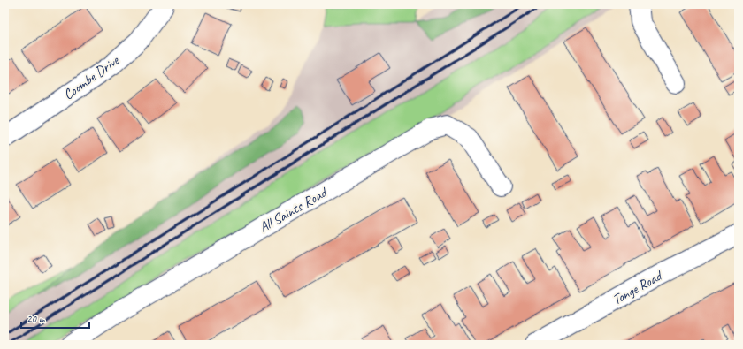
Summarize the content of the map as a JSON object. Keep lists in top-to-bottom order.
{
  "streets": {
    "street": ["Coombe Drive", "All Saints Road", "Tonge Road"]
  },
  "scale_bar": "20 m"
}
